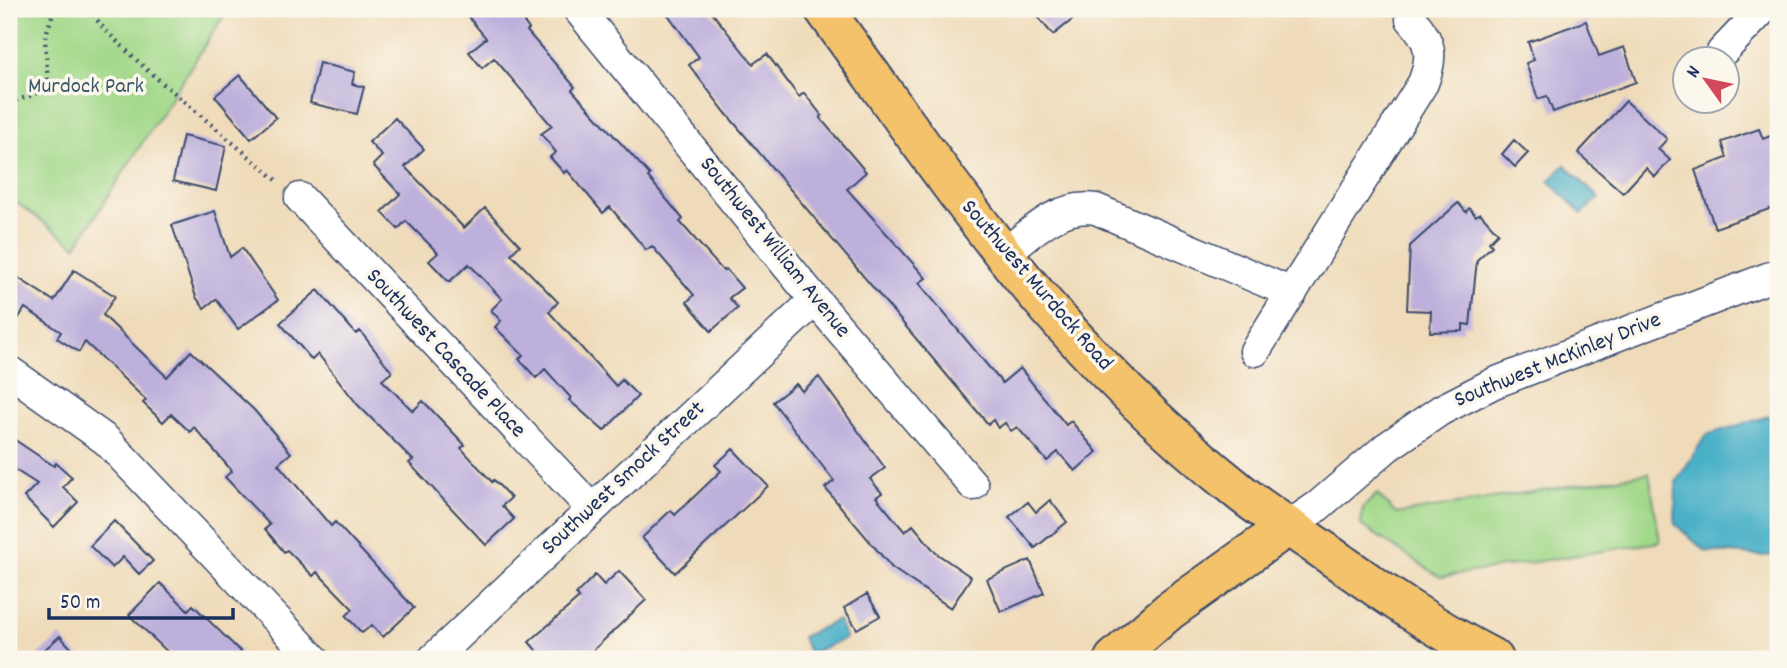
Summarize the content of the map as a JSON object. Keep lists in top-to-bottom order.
{
  "streets": {
    "main road": ["Southwest Murdock Road"],
    "street": [
      "Southwest William Avenue",
      "Southwest Cascade Place",
      "Southwest McKinley Drive",
      "Southwest Smock Street"
    ]
  },
  "crossings": [
    ["Southwest William Avenue", "Southwest Smock Street"],
    ["Southwest Murdock Road", "Southwest McKinley Drive"],
    ["Southwest Cascade Place", "Southwest Smock Street"]
  ],
  "parks": ["Murdock Park"],
  "scale_bar": "50 m",
  "north": "top left"
}
